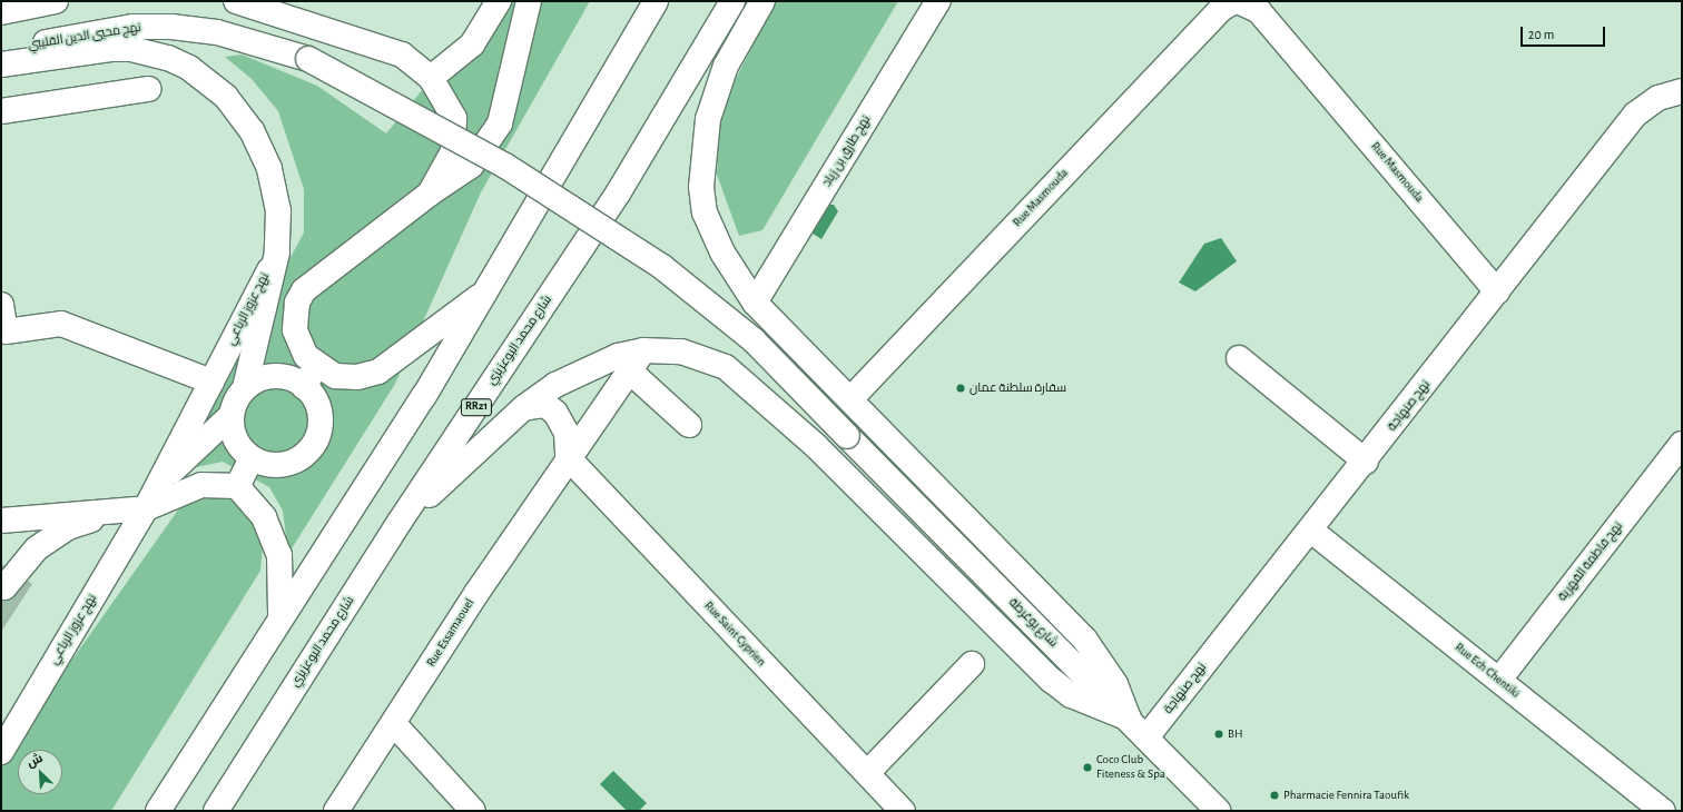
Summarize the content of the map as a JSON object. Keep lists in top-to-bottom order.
{
  "streets": {
    "main road": [
      "نهج محيي الدين القليبي",
      "نهج طارق بن زياد",
      "Rue Masmouda",
      "نهج عزوز الرباعي",
      "شارع محمد البوعزيزي",
      "نهج صنهاجة",
      "RR21",
      "نهج فاطمة الفهرية",
      "شارع يوغرطة",
      "Rue Essamaouel",
      "Rue Saint Cyprien",
      "Rue Ech Chentiki"
    ]
  },
  "crossings": [
    ["نهج محيي الدين القليبي", "شارع يوغرطة"],
    ["Rue Masmouda", "نهج صنهاجة"],
    ["نهج صنهاجة", "شارع يوغرطة"],
    ["نهج صنهاجة", "Rue Ech Chentiki"],
    ["نهج فاطمة الفهرية", "Rue Ech Chentiki"],
    ["Rue Essamaouel", "Rue Saint Cyprien"]
  ],
  "places": [
    "سفارة سلطنة عمان",
    "BH",
    "Coco Club Fiteness & Spa",
    "Pharmacie Fennira Taoufik"
  ],
  "scale_bar": "20 m",
  "north": "top left"
}
